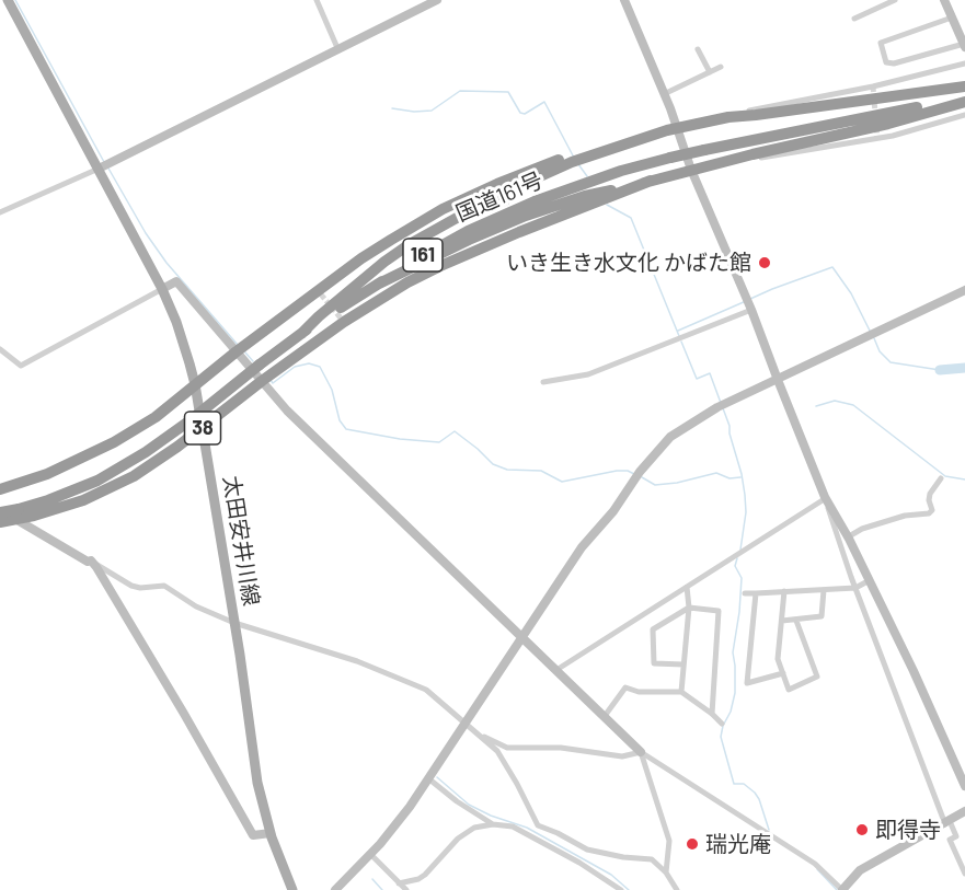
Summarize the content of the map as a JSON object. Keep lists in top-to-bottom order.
{
  "streets": {
    "highway": ["国道161号", "161"],
    "main road": ["38", "太田安井川線"]
  },
  "crossings": [
    ["国道161号", "太田安井川線"]
  ],
  "places": ["いき生き水文化 かばた館", "即得寺", "瑞光庵"]
}
